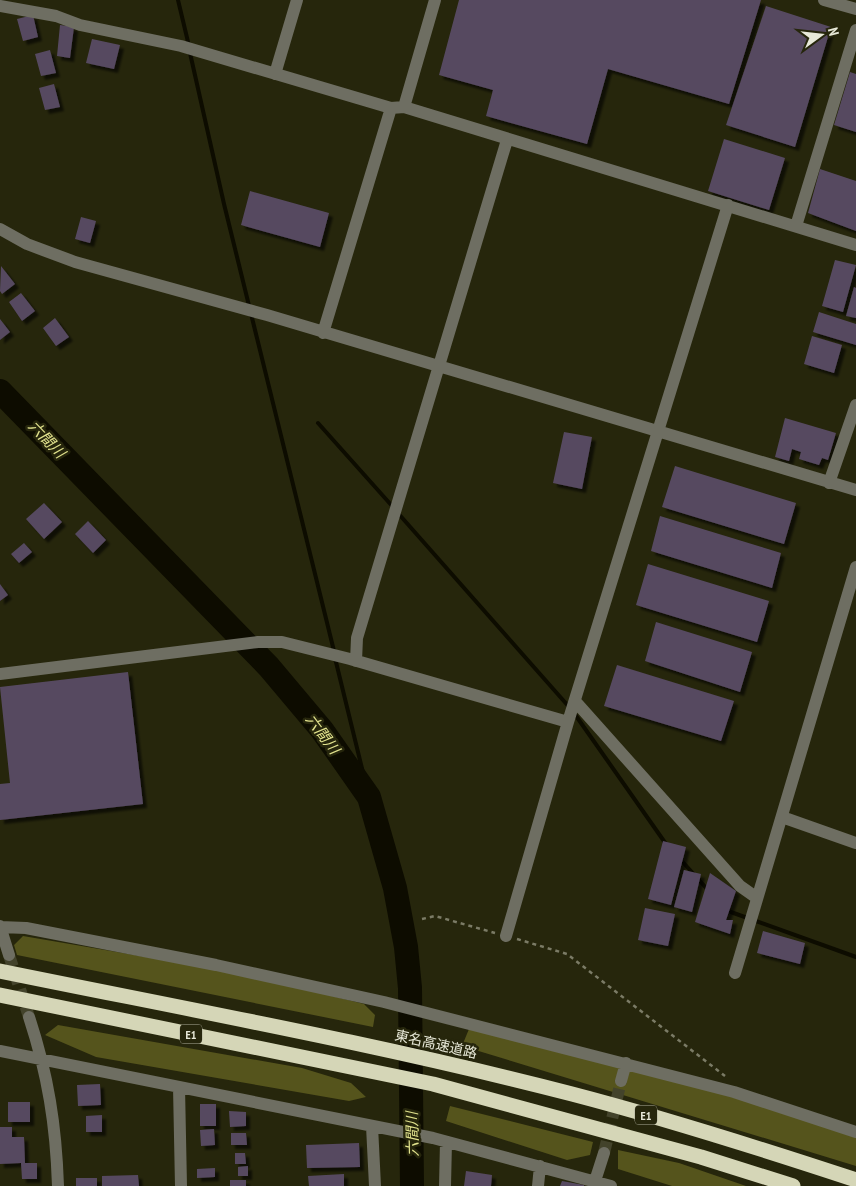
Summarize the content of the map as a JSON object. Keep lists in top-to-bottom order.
{
  "streets": {
    "highway": ["E1", "東名高速道路"]
  },
  "water": ["六間川"],
  "north": "right"
}
